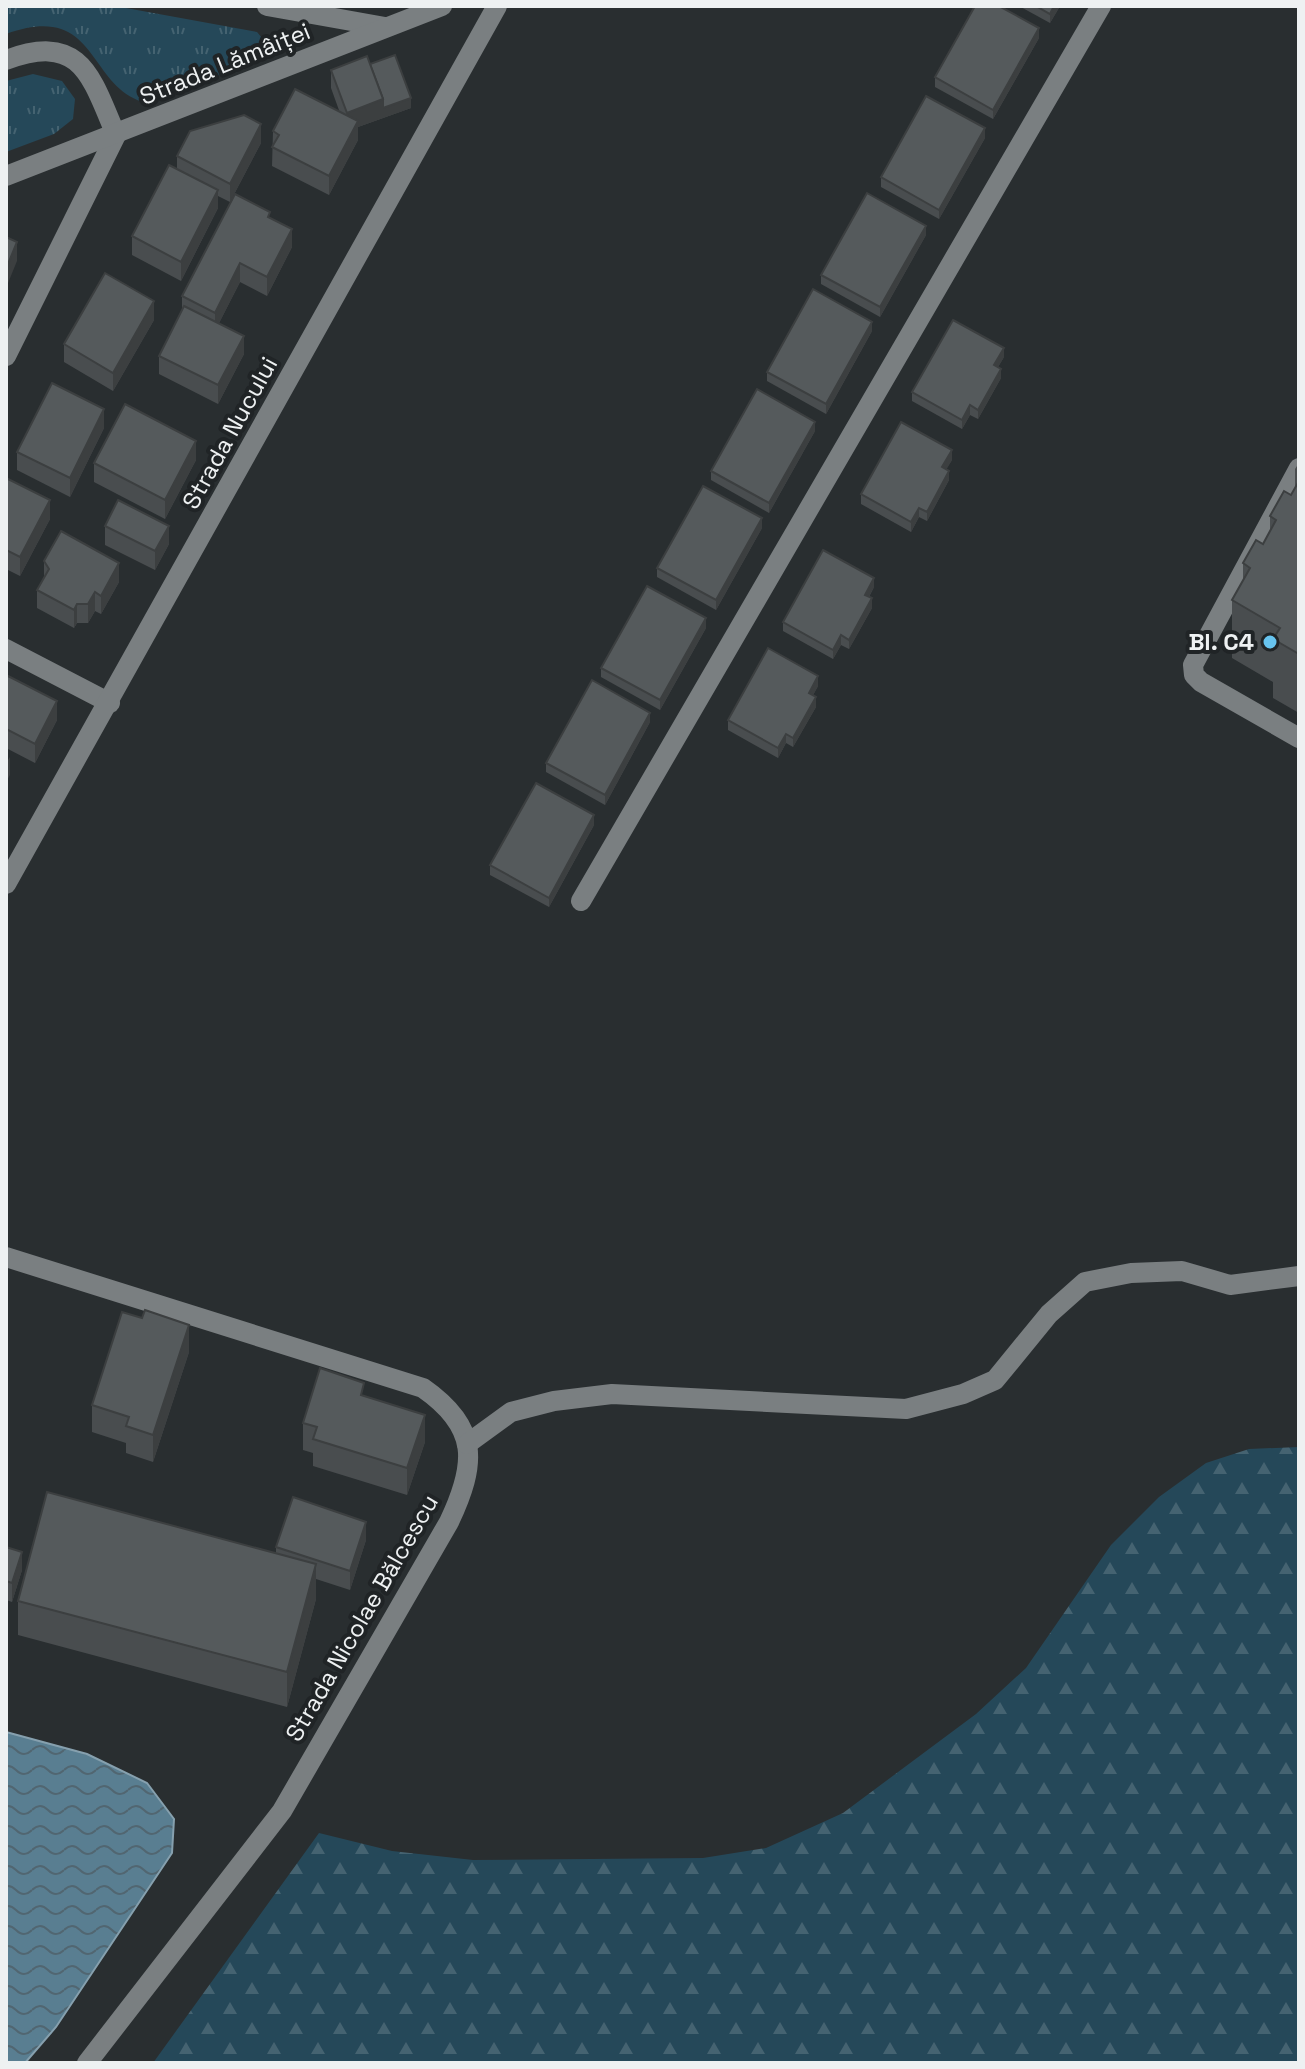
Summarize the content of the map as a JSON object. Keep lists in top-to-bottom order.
{
  "streets": {
    "street": ["Strada Lămâiței", "Strada Nucului", "Strada Nicolae Bălcescu"]
  },
  "places": ["Bl. C4"]
}
